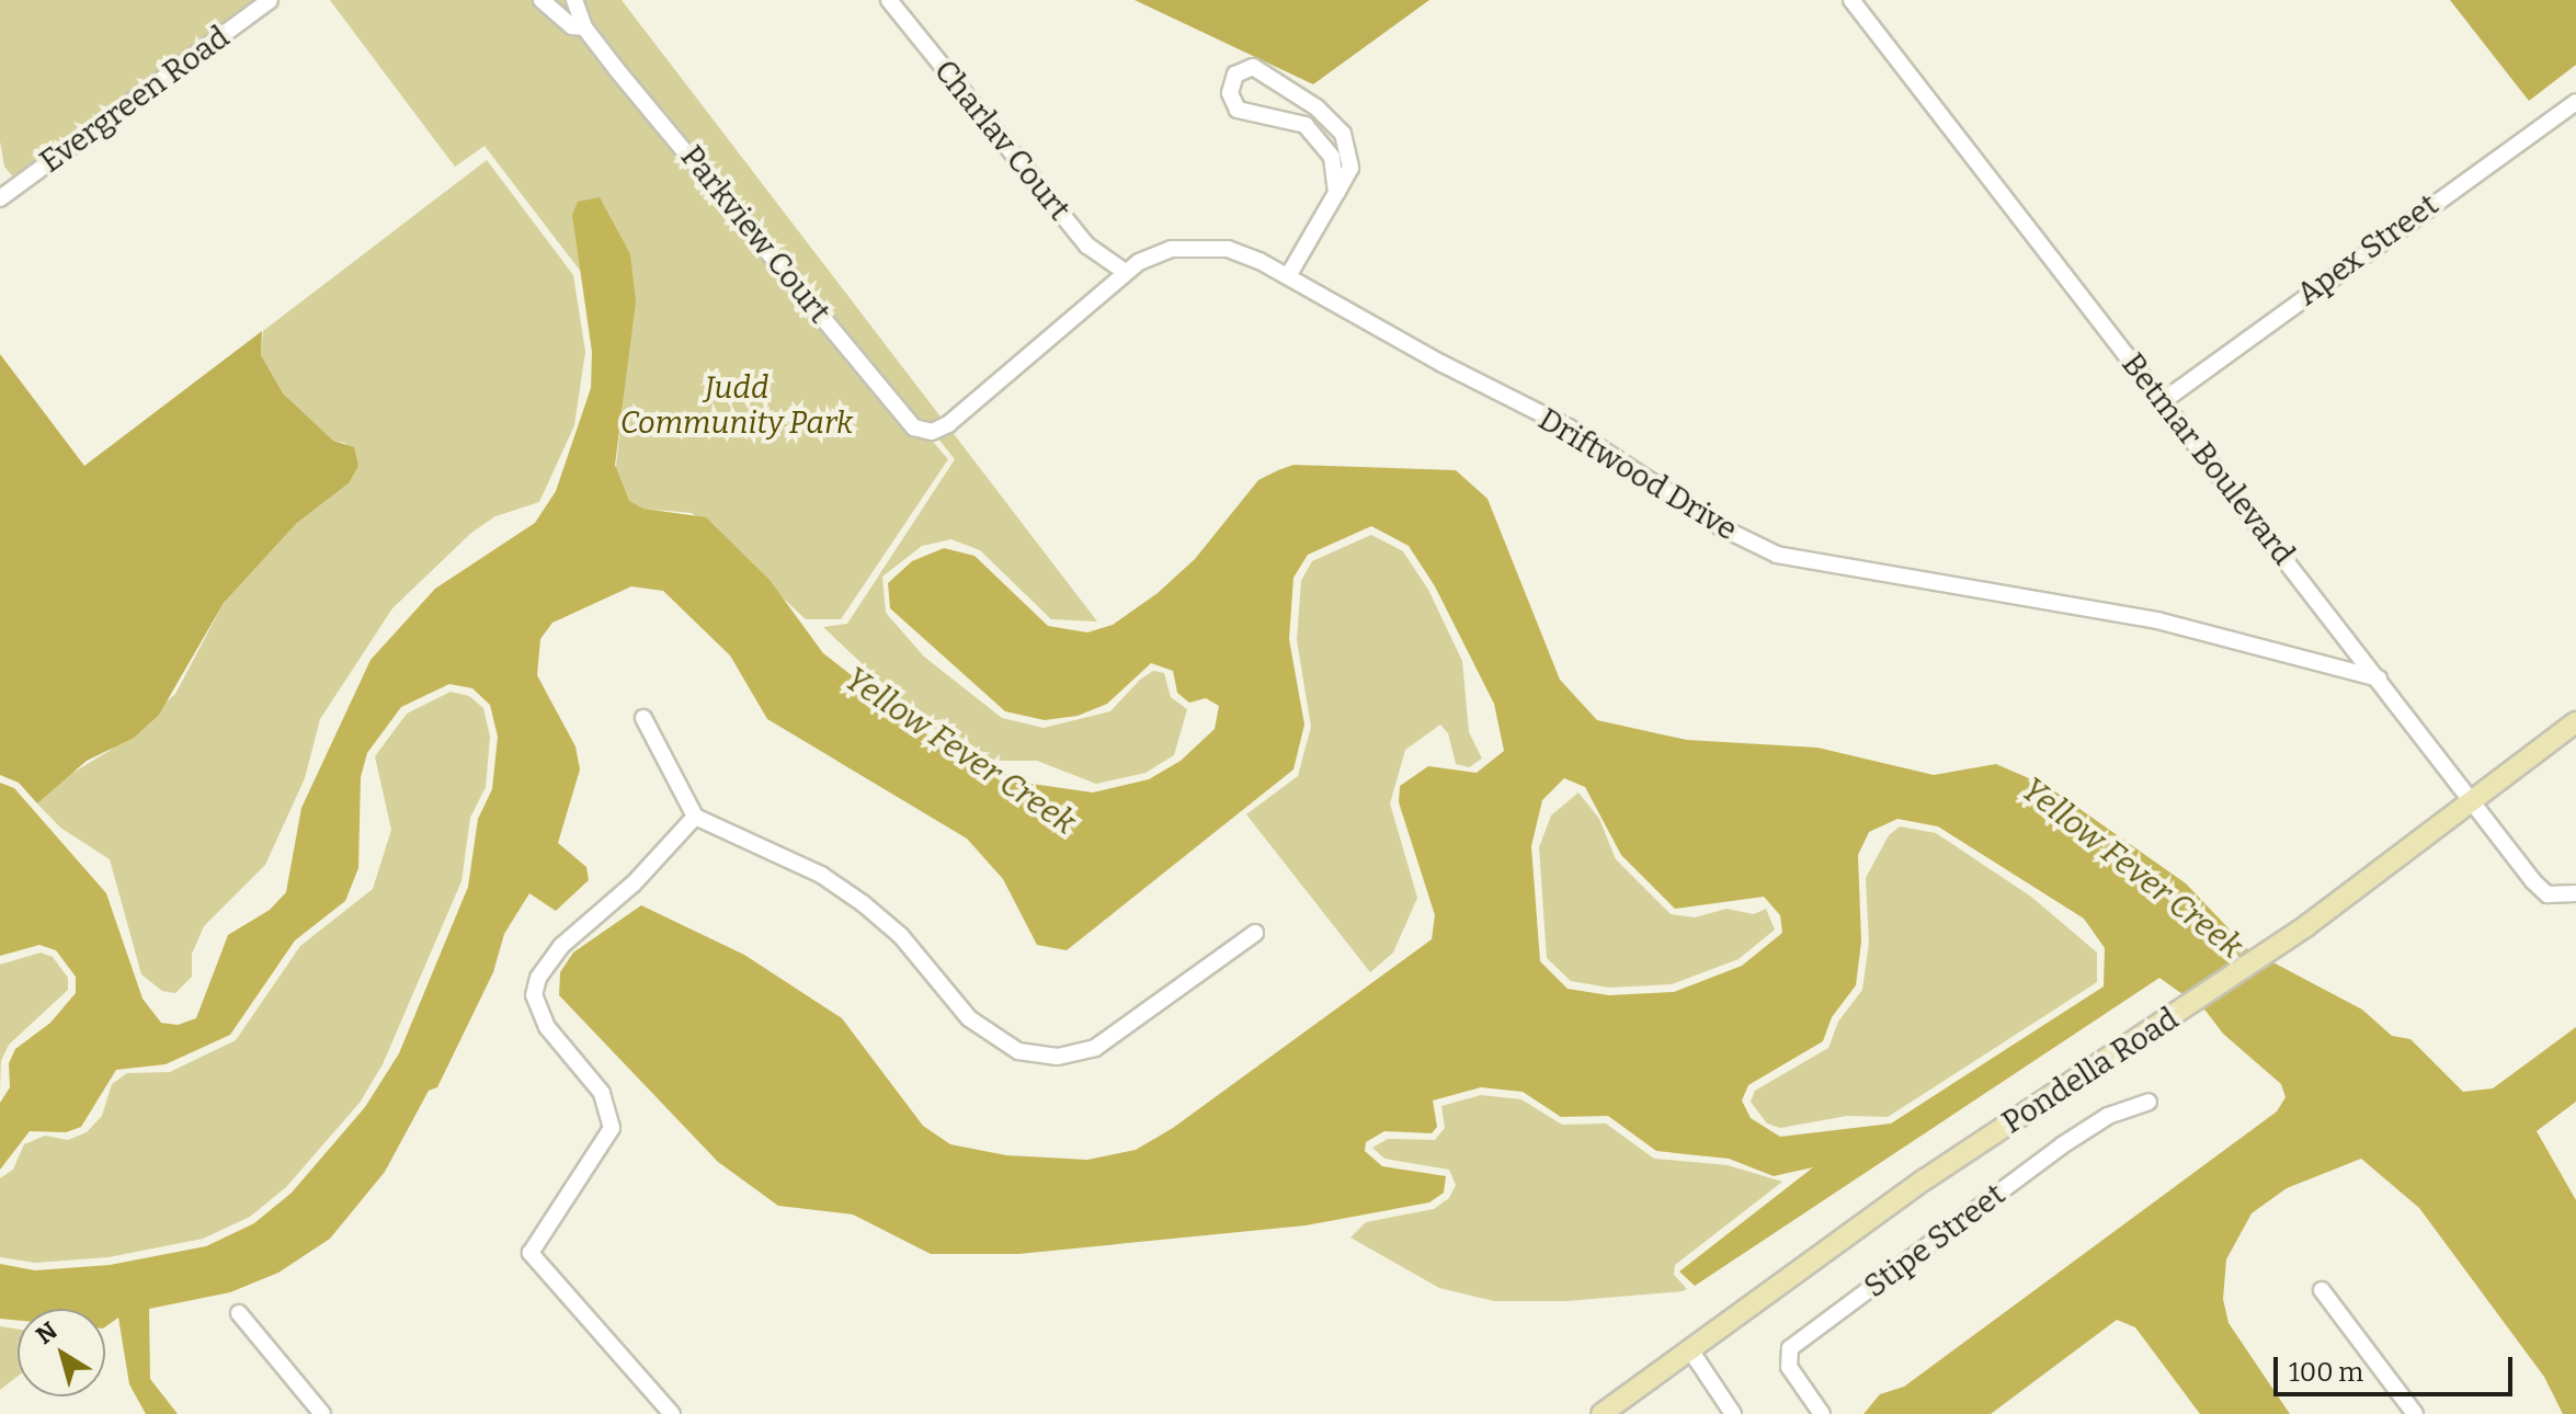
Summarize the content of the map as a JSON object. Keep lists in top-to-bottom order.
{
  "streets": {
    "main road": ["Pondella Road"],
    "street": [
      "Evergreen Road",
      "Charlav Court",
      "Parkview Court",
      "Apex Street",
      "Betmar Boulevard",
      "Driftwood Drive",
      "Stipe Street"
    ]
  },
  "crossings": [
    ["Charlav Court", "Driftwood Drive"],
    ["Parkview Court", "Driftwood Drive"],
    ["Apex Street", "Betmar Boulevard"],
    ["Betmar Boulevard", "Driftwood Drive"],
    ["Betmar Boulevard", "Pondella Road"]
  ],
  "water": ["Yellow Fever Creek"],
  "parks": ["Judd Community Park"],
  "scale_bar": "100 m",
  "north": "top left"
}
